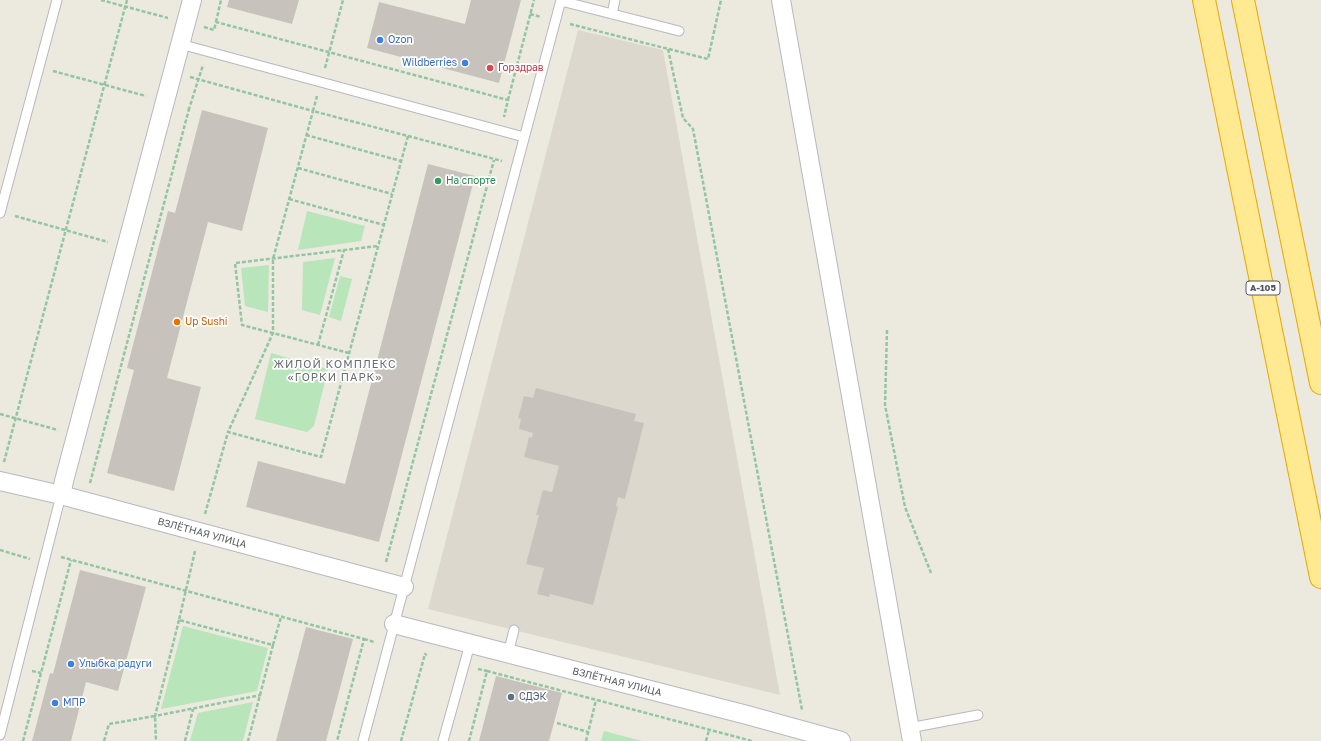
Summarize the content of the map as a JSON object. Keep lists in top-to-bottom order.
{
  "streets": {
    "highway": ["А-105"],
    "street": ["ВЗЛЁТНАЯ УЛИЦА"]
  },
  "districts": ["ЖИЛОЙ КОМПЛЕКС «ГОРКИ ПАРК»"],
  "places": [
    "Ozon",
    "Wildberries",
    "Горздрав",
    "На спорте",
    "Up Sushi",
    "Улыбка радуги",
    "СДЭК",
    "МПР"
  ]
}
